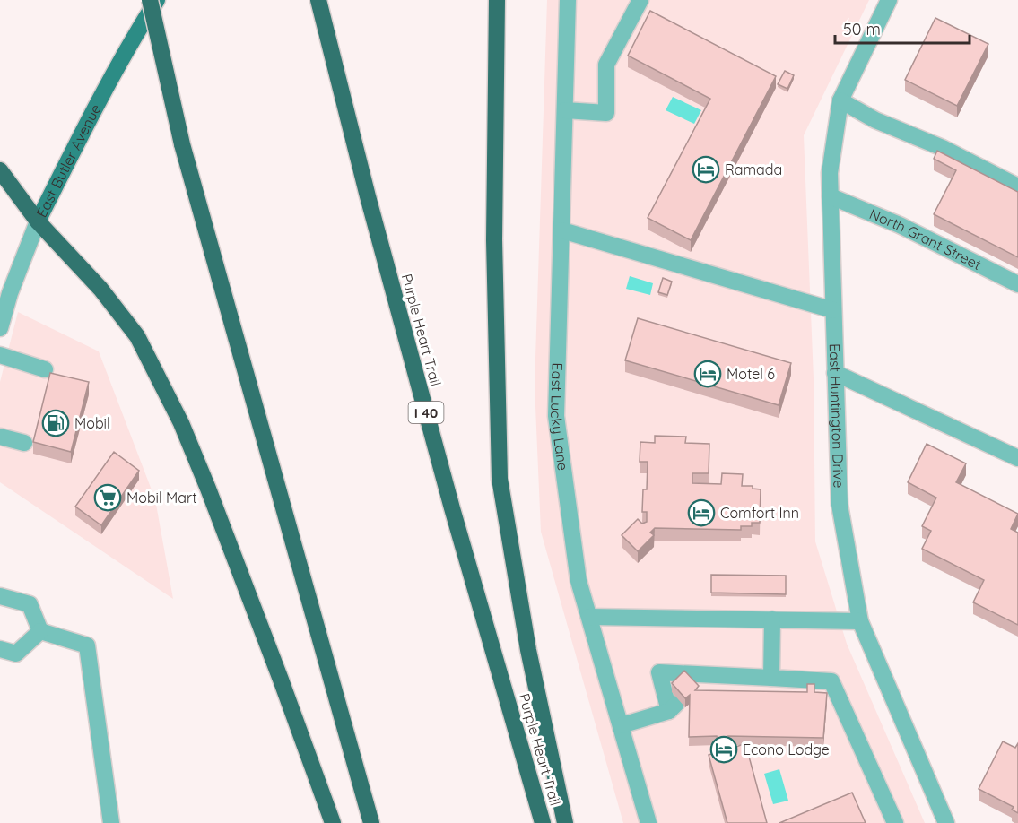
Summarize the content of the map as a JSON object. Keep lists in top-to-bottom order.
{
  "streets": {
    "highway": ["Purple Heart Trail", "I 40"],
    "main road": ["East Butler Avenue"],
    "street": ["North Grant Street", "East Huntington Drive", "East Lucky Lane"]
  },
  "crossings": [
    ["North Grant Street", "East Huntington Drive"]
  ],
  "places": {
    "hotel": [
      "Ramada",
      "Motel 6",
      "Comfort Inn",
      "Econo Lodge"
    ],
    "fuel station": ["Mobil"],
    "supermarket": ["Mobil Mart"]
  },
  "scale_bar": "50 m"
}
